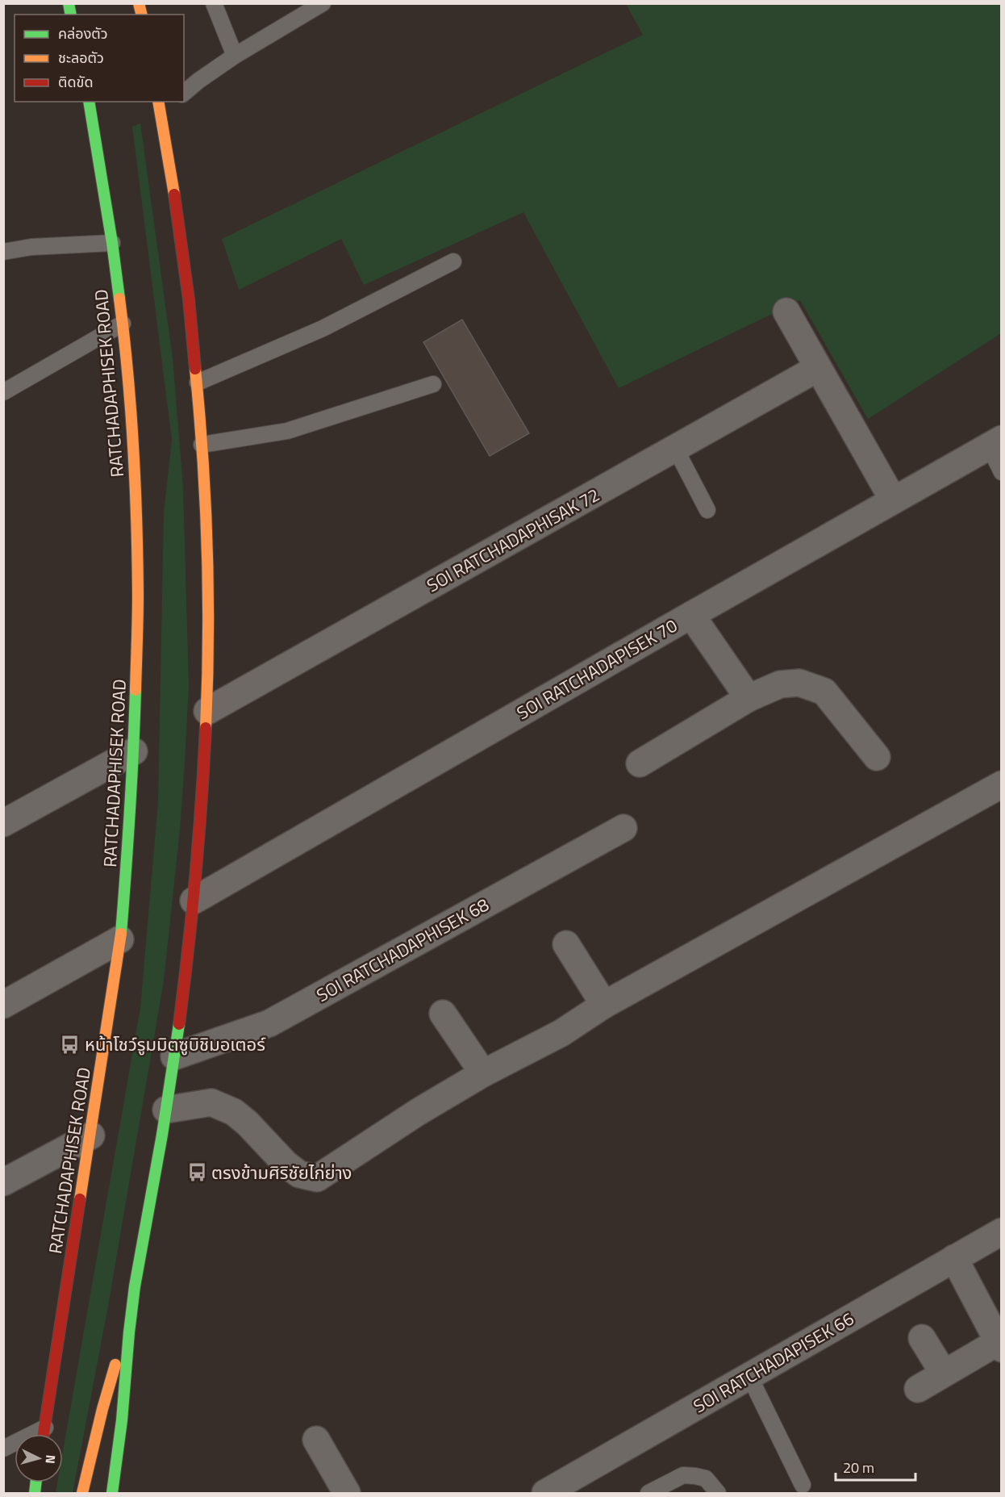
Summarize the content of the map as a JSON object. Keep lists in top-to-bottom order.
{
  "streets": {
    "main road": ["RATCHADAPHISEK ROAD"],
    "street": [
      "SOI RATCHADAPHISAK 72",
      "SOI RATCHADAPISEK 70",
      "SOI RATCHADAPHISEK 68",
      "SOI RATCHADAPISEK 66"
    ]
  },
  "places": {
    "bus stop": ["หน้าโชว์รูมมิตซูบิชิมอเตอร์", "ตรงข้ามศิริชัยไก่ย่าง"]
  },
  "legend": ["คล่องตัว", "ชะลอตัว", "ติดขัด"],
  "scale_bar": "20 m",
  "north": "right"
}
